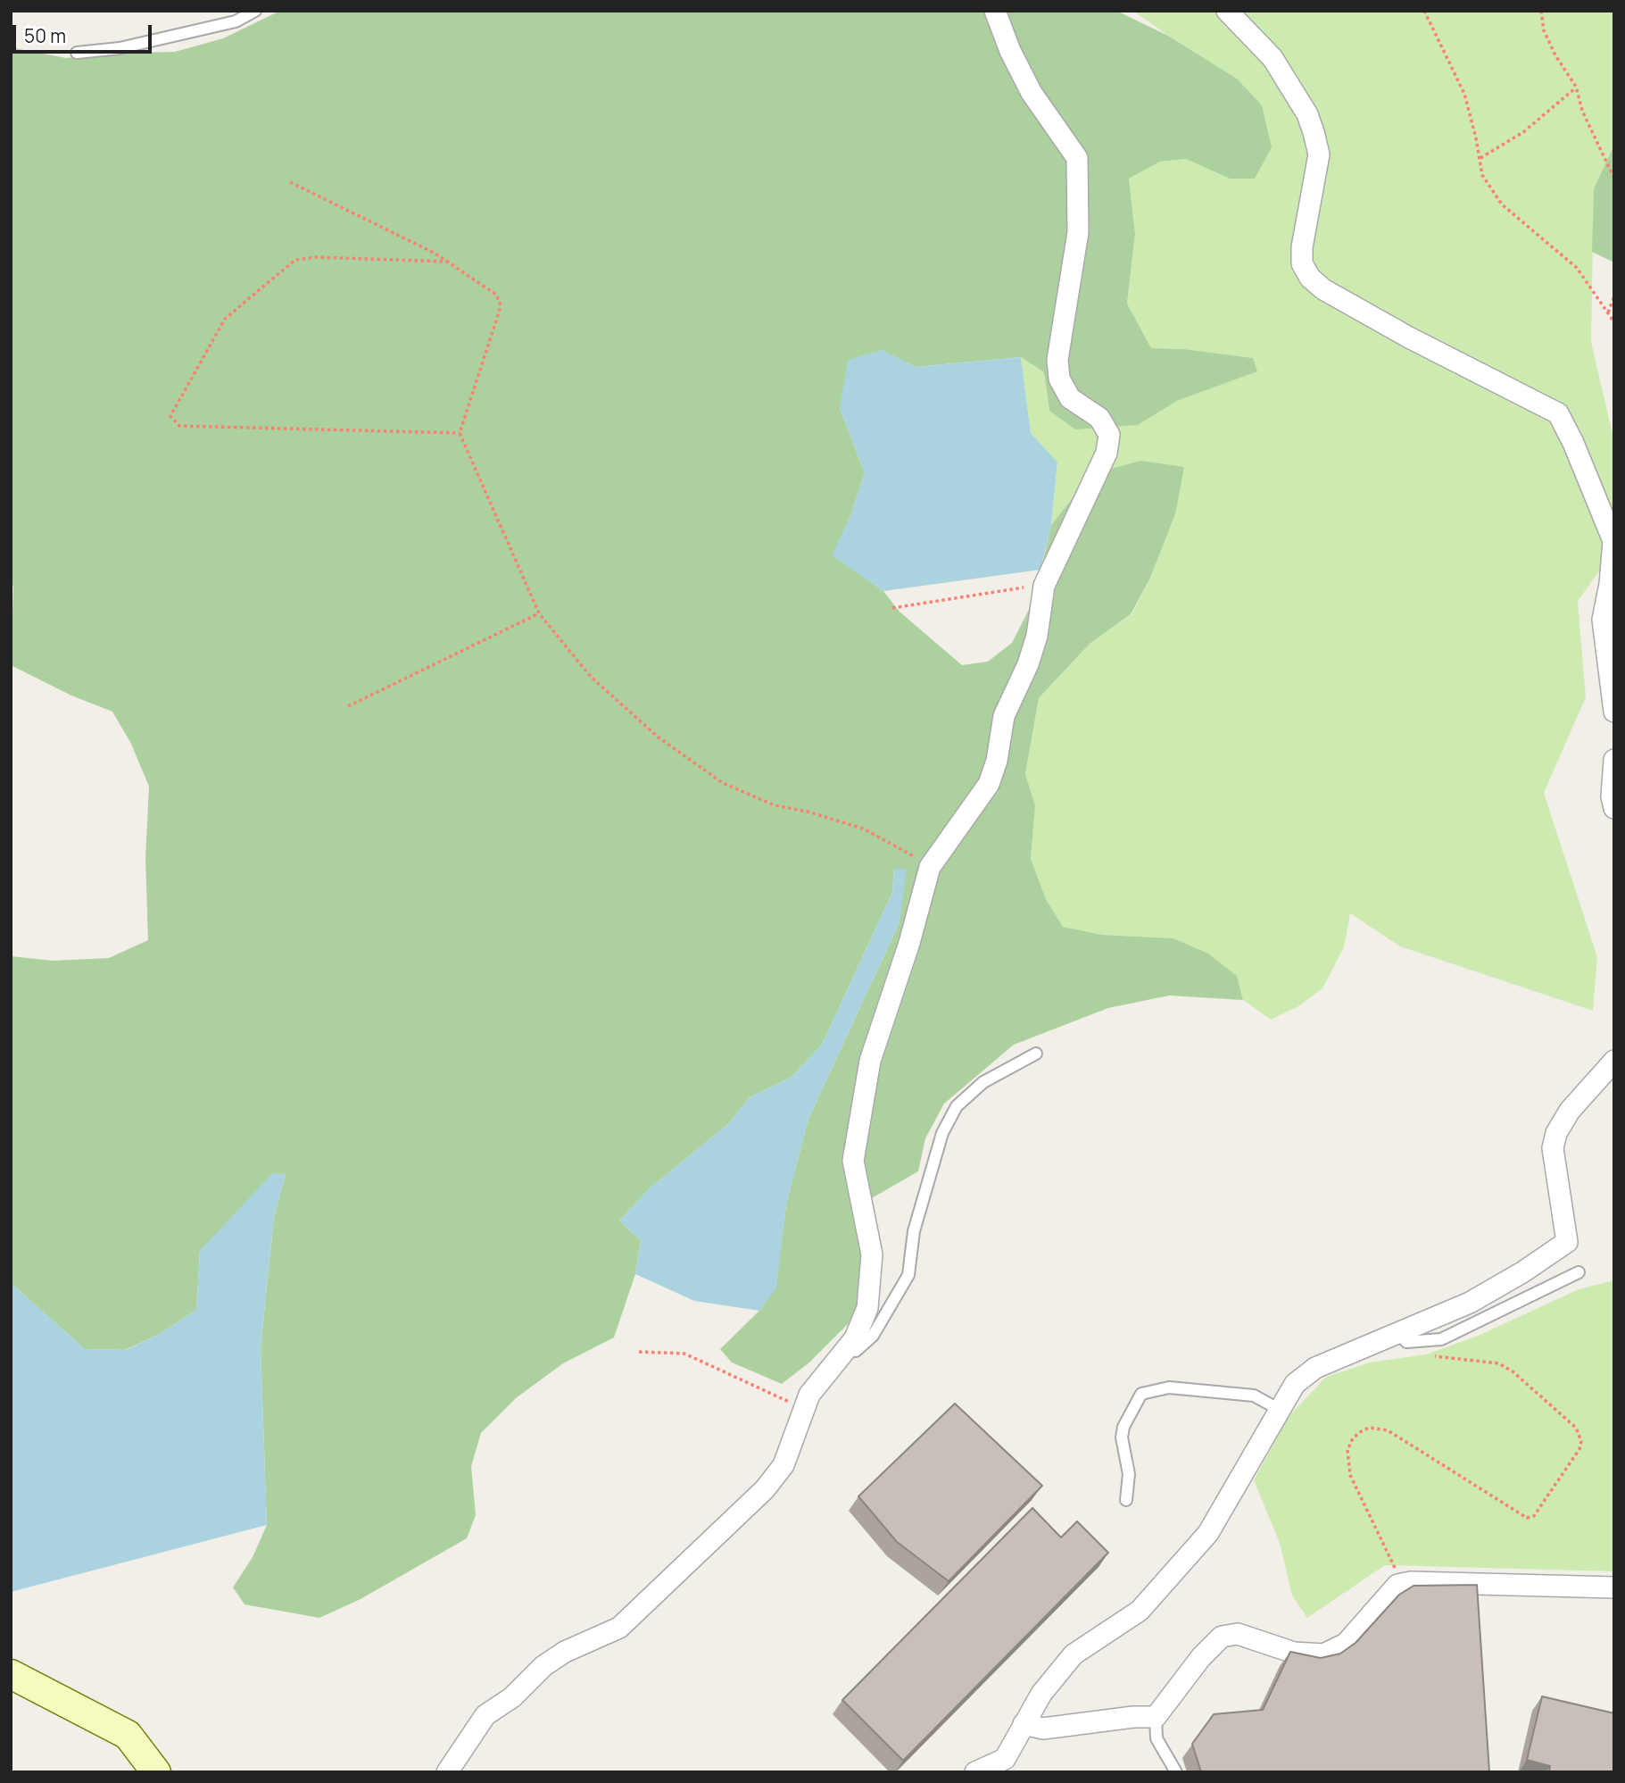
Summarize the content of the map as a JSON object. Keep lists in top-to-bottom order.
{
  "scale_bar": "50 m"
}
